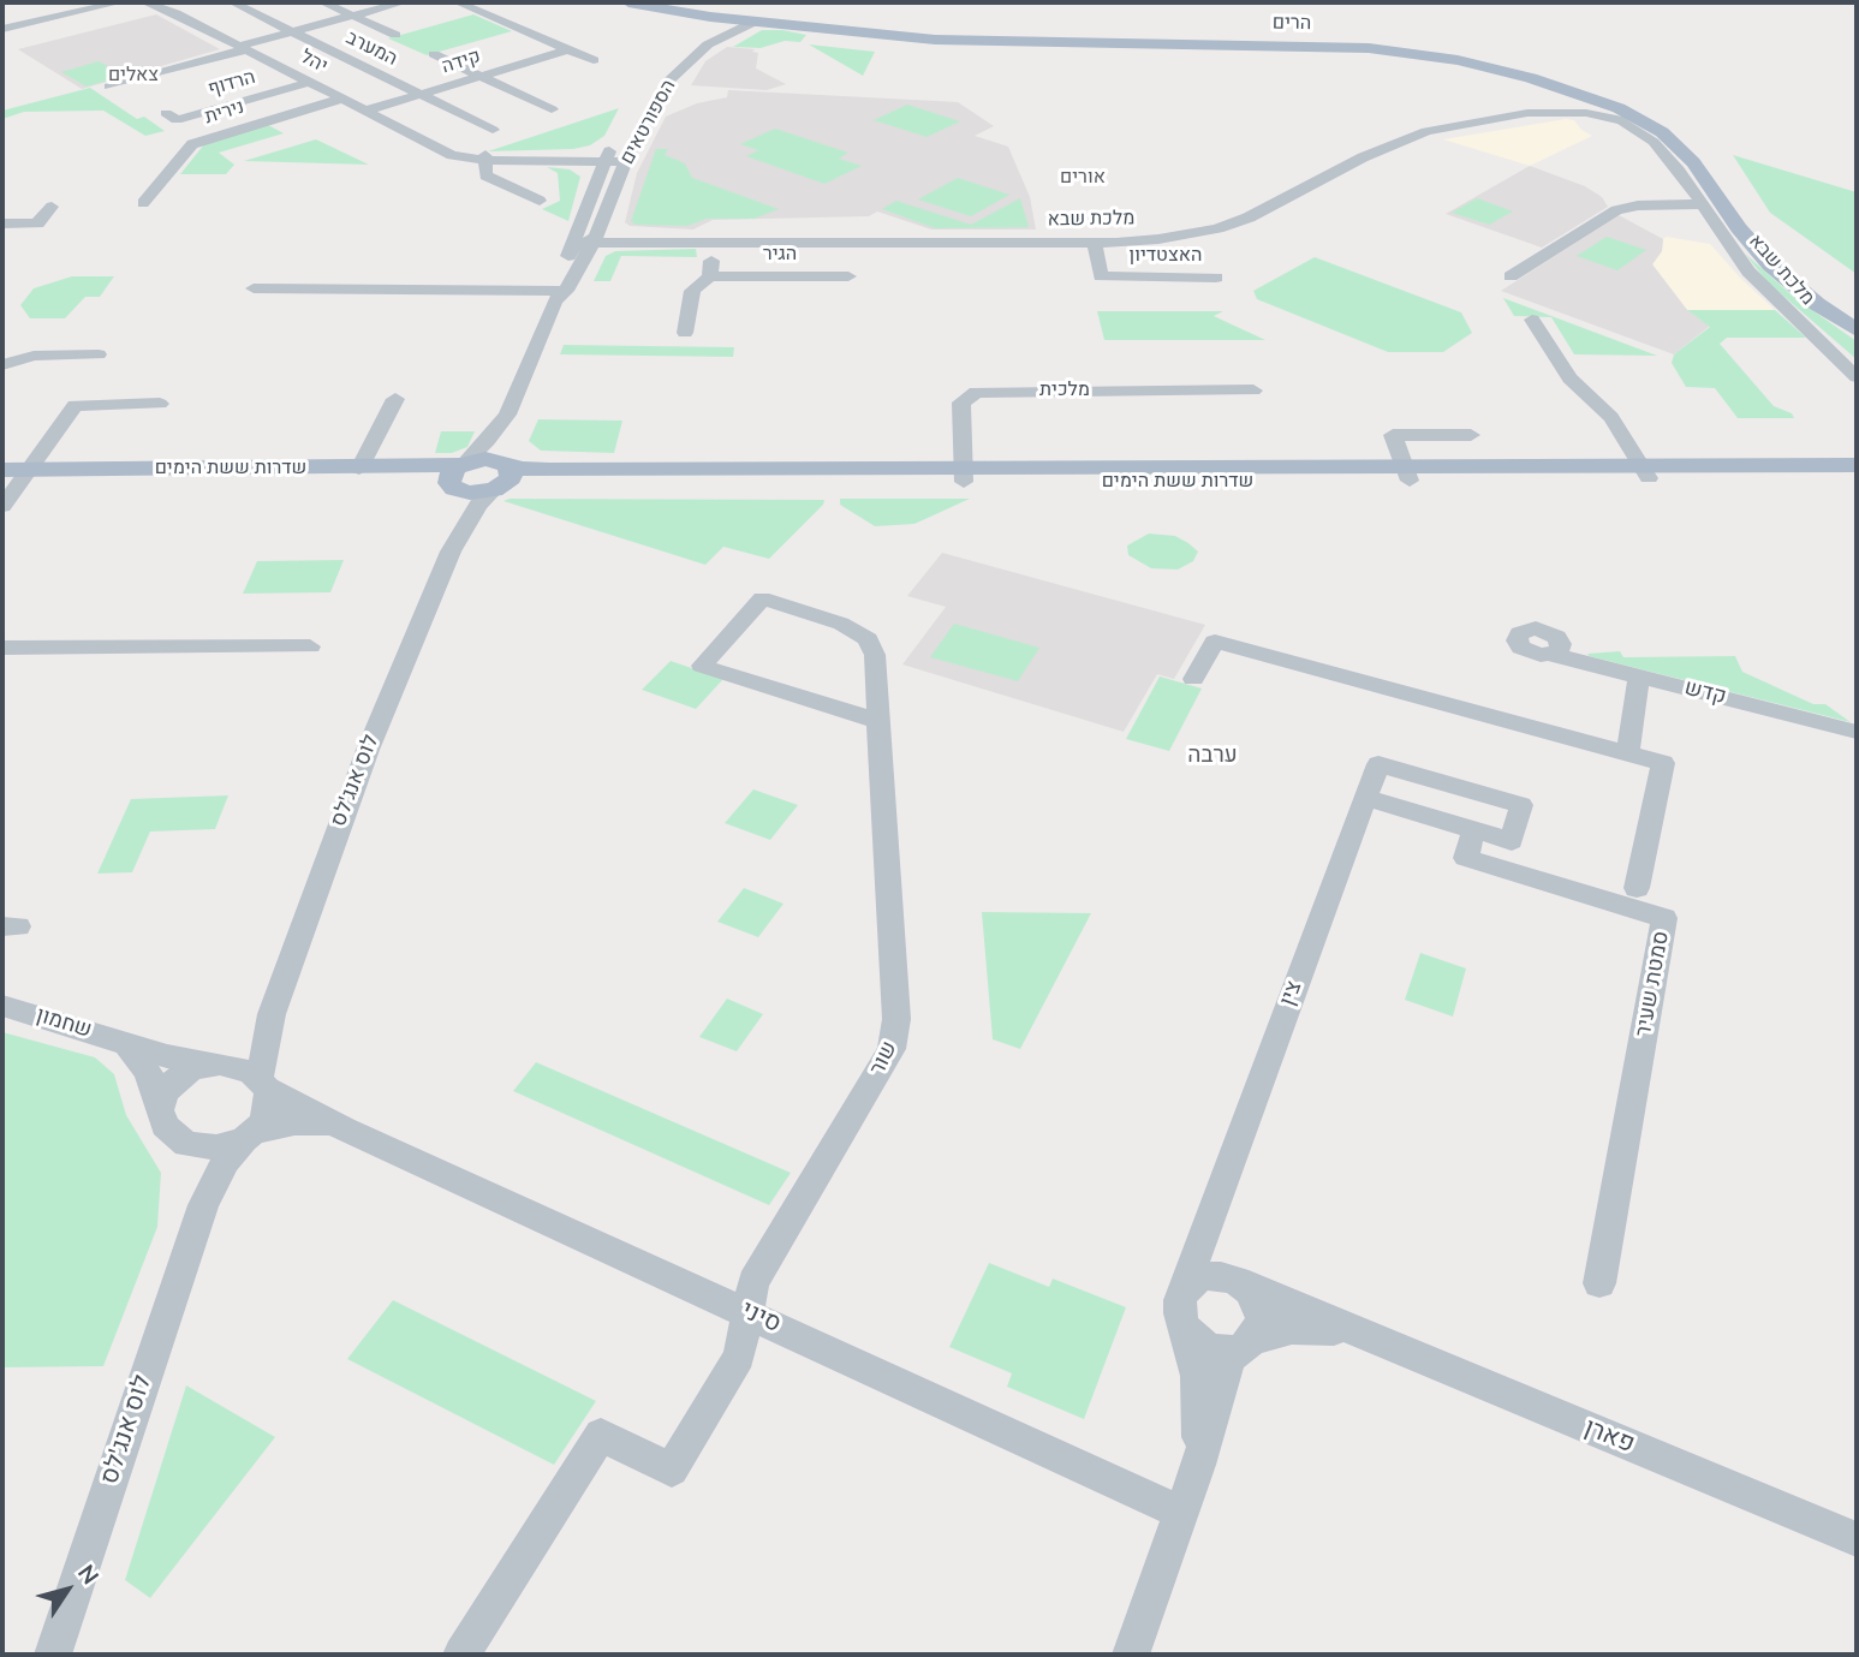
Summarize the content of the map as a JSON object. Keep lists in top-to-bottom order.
{
  "streets": {
    "main road": ["הרים", "שדרות ששת הימים"],
    "street": [
      "המערב",
      "יהל",
      "קידה",
      "הרדוף",
      "נירית",
      "הספורטאים",
      "מלכת שבא",
      "הגיר",
      "האצטדיון",
      "מלכית",
      "קדש",
      "לוס אנג'לס",
      "סמטת שעיר",
      "צין",
      "שחמון",
      "שור",
      "סיני",
      "פארן"
    ]
  },
  "crossings": [
    ["הרים", "הספורטאים"],
    ["המערב", "קידה"],
    ["יהל", "קידה"],
    ["יהל", "הרדוף"],
    ["יהל", "נירית"],
    ["יהל", "הספורטאים"],
    ["הספורטאים", "מלכת שבא"],
    ["הספורטאים", "שדרות ששת הימים"],
    ["הספורטאים", "לוס אנג'לס"],
    ["מלכת שבא", "האצטדיון"],
    ["מלכית", "שדרות ששת הימים"],
    ["שדרות ששת הימים", "לוס אנג'לס"],
    ["לוס אנג'לס", "שחמון"],
    ["לוס אנג'לס", "סיני"],
    ["סמטת שעיר", "צין"],
    ["צין", "פארן"],
    ["שחמון", "סיני"],
    ["שור", "סיני"]
  ],
  "districts": ["צאלים", "אורים", "ערבה"],
  "north": "top right"
}
